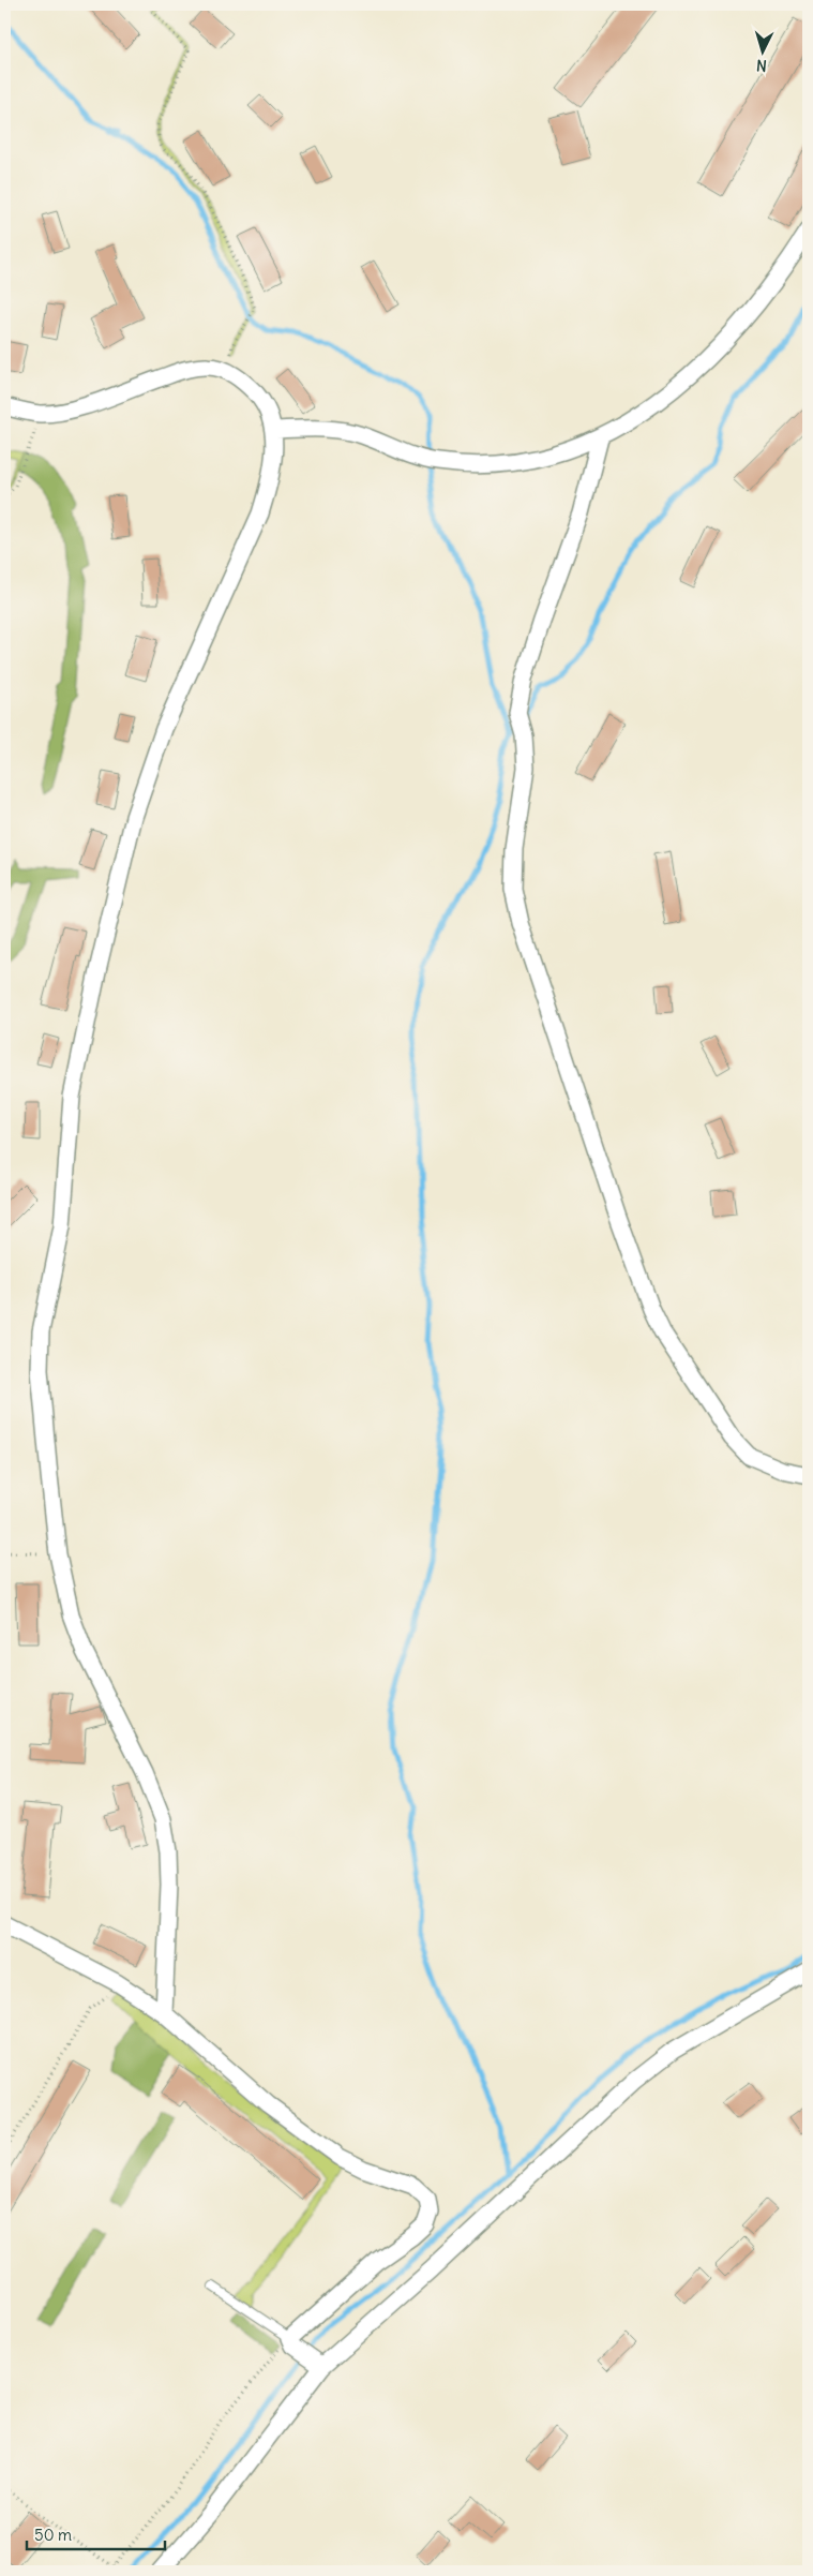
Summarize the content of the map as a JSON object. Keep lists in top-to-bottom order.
{
  "scale_bar": "50 m",
  "north": "bottom"
}
